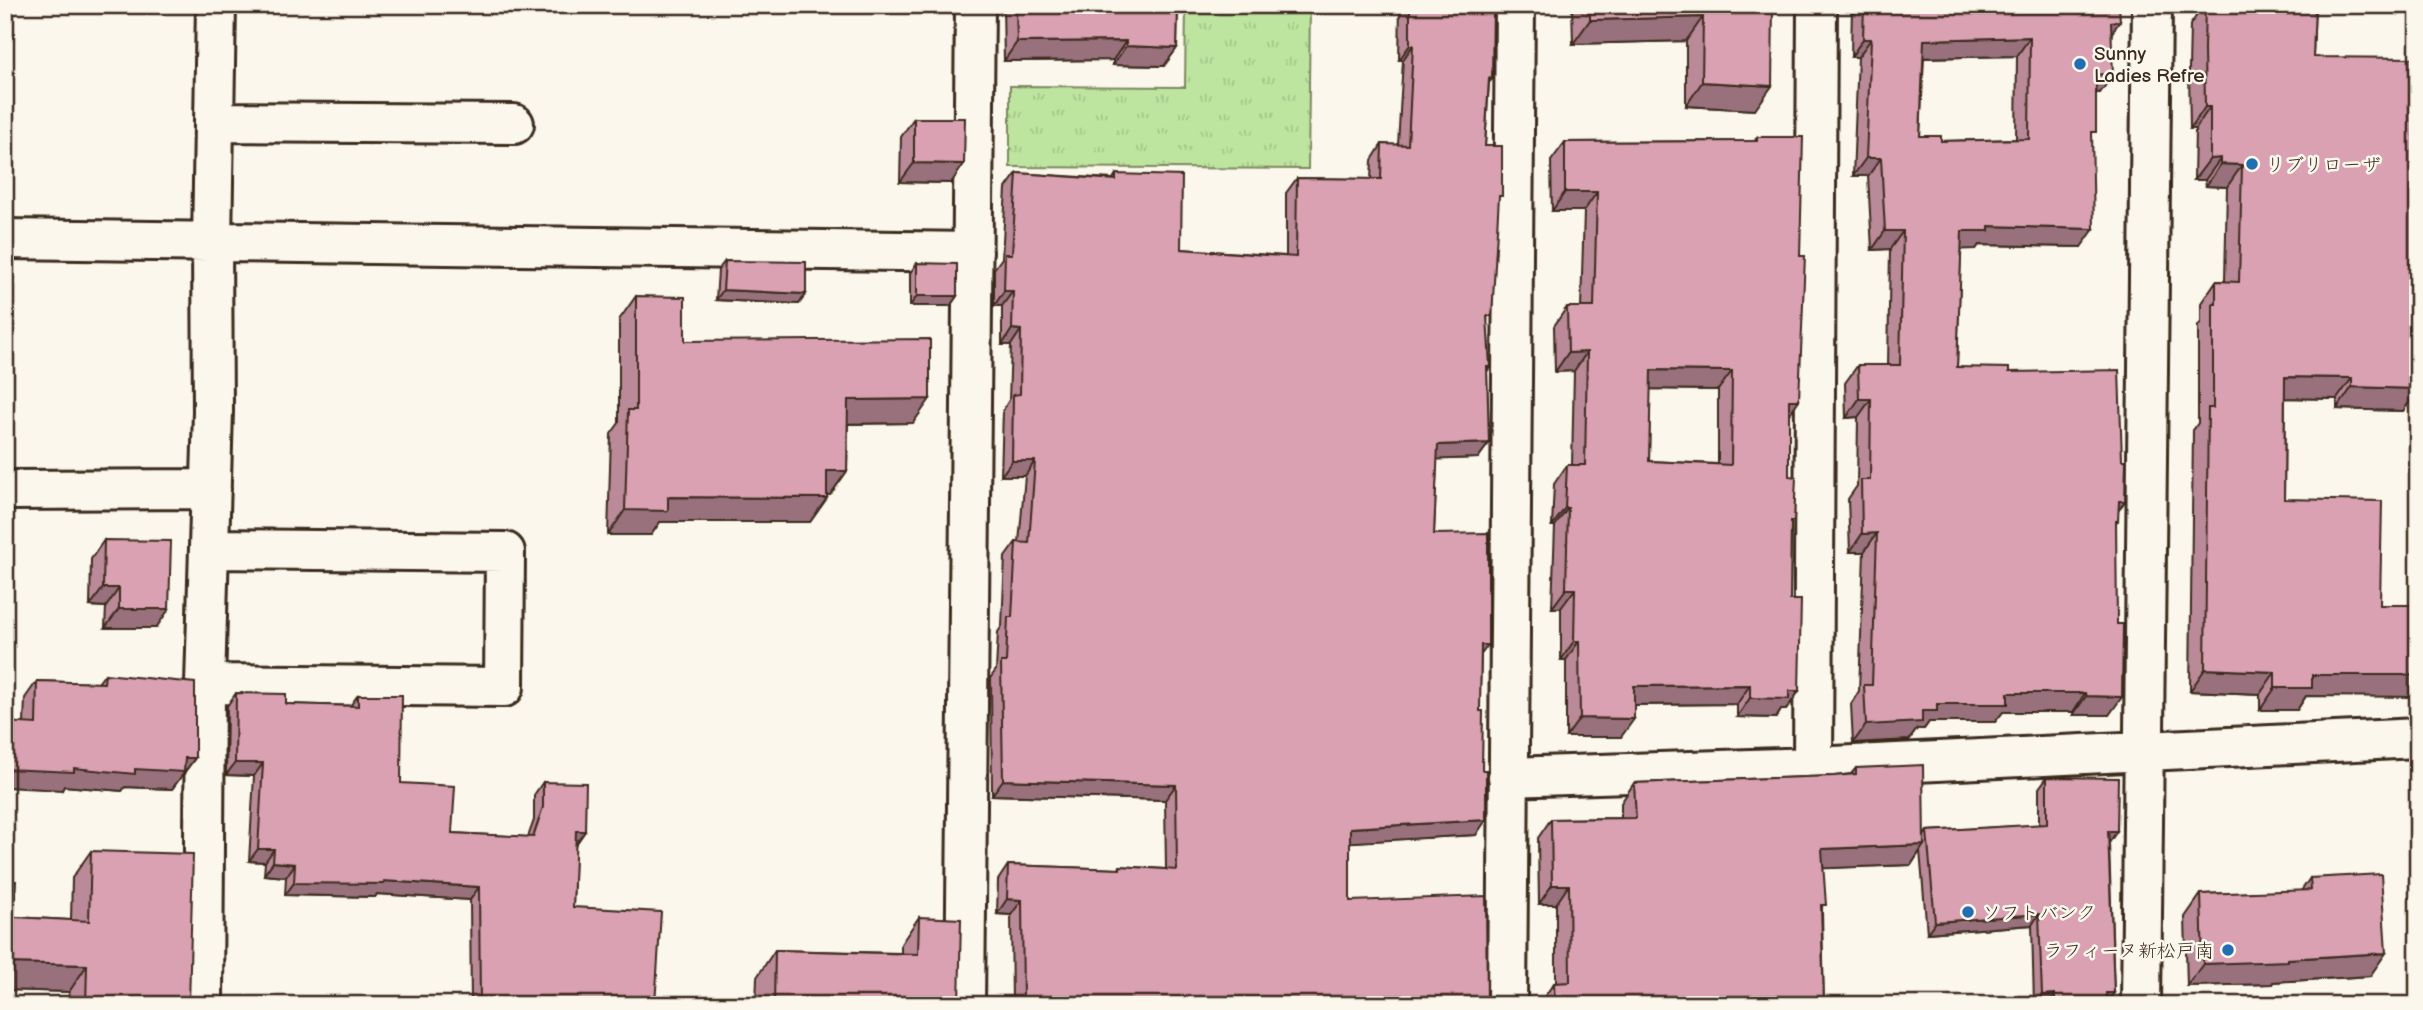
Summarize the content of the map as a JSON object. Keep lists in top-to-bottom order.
{
  "places": [
    "Sunny Ladies Refre",
    "リブリローザ",
    "ソフトバンク",
    "ラフィーヌ新松戸南"
  ]
}
